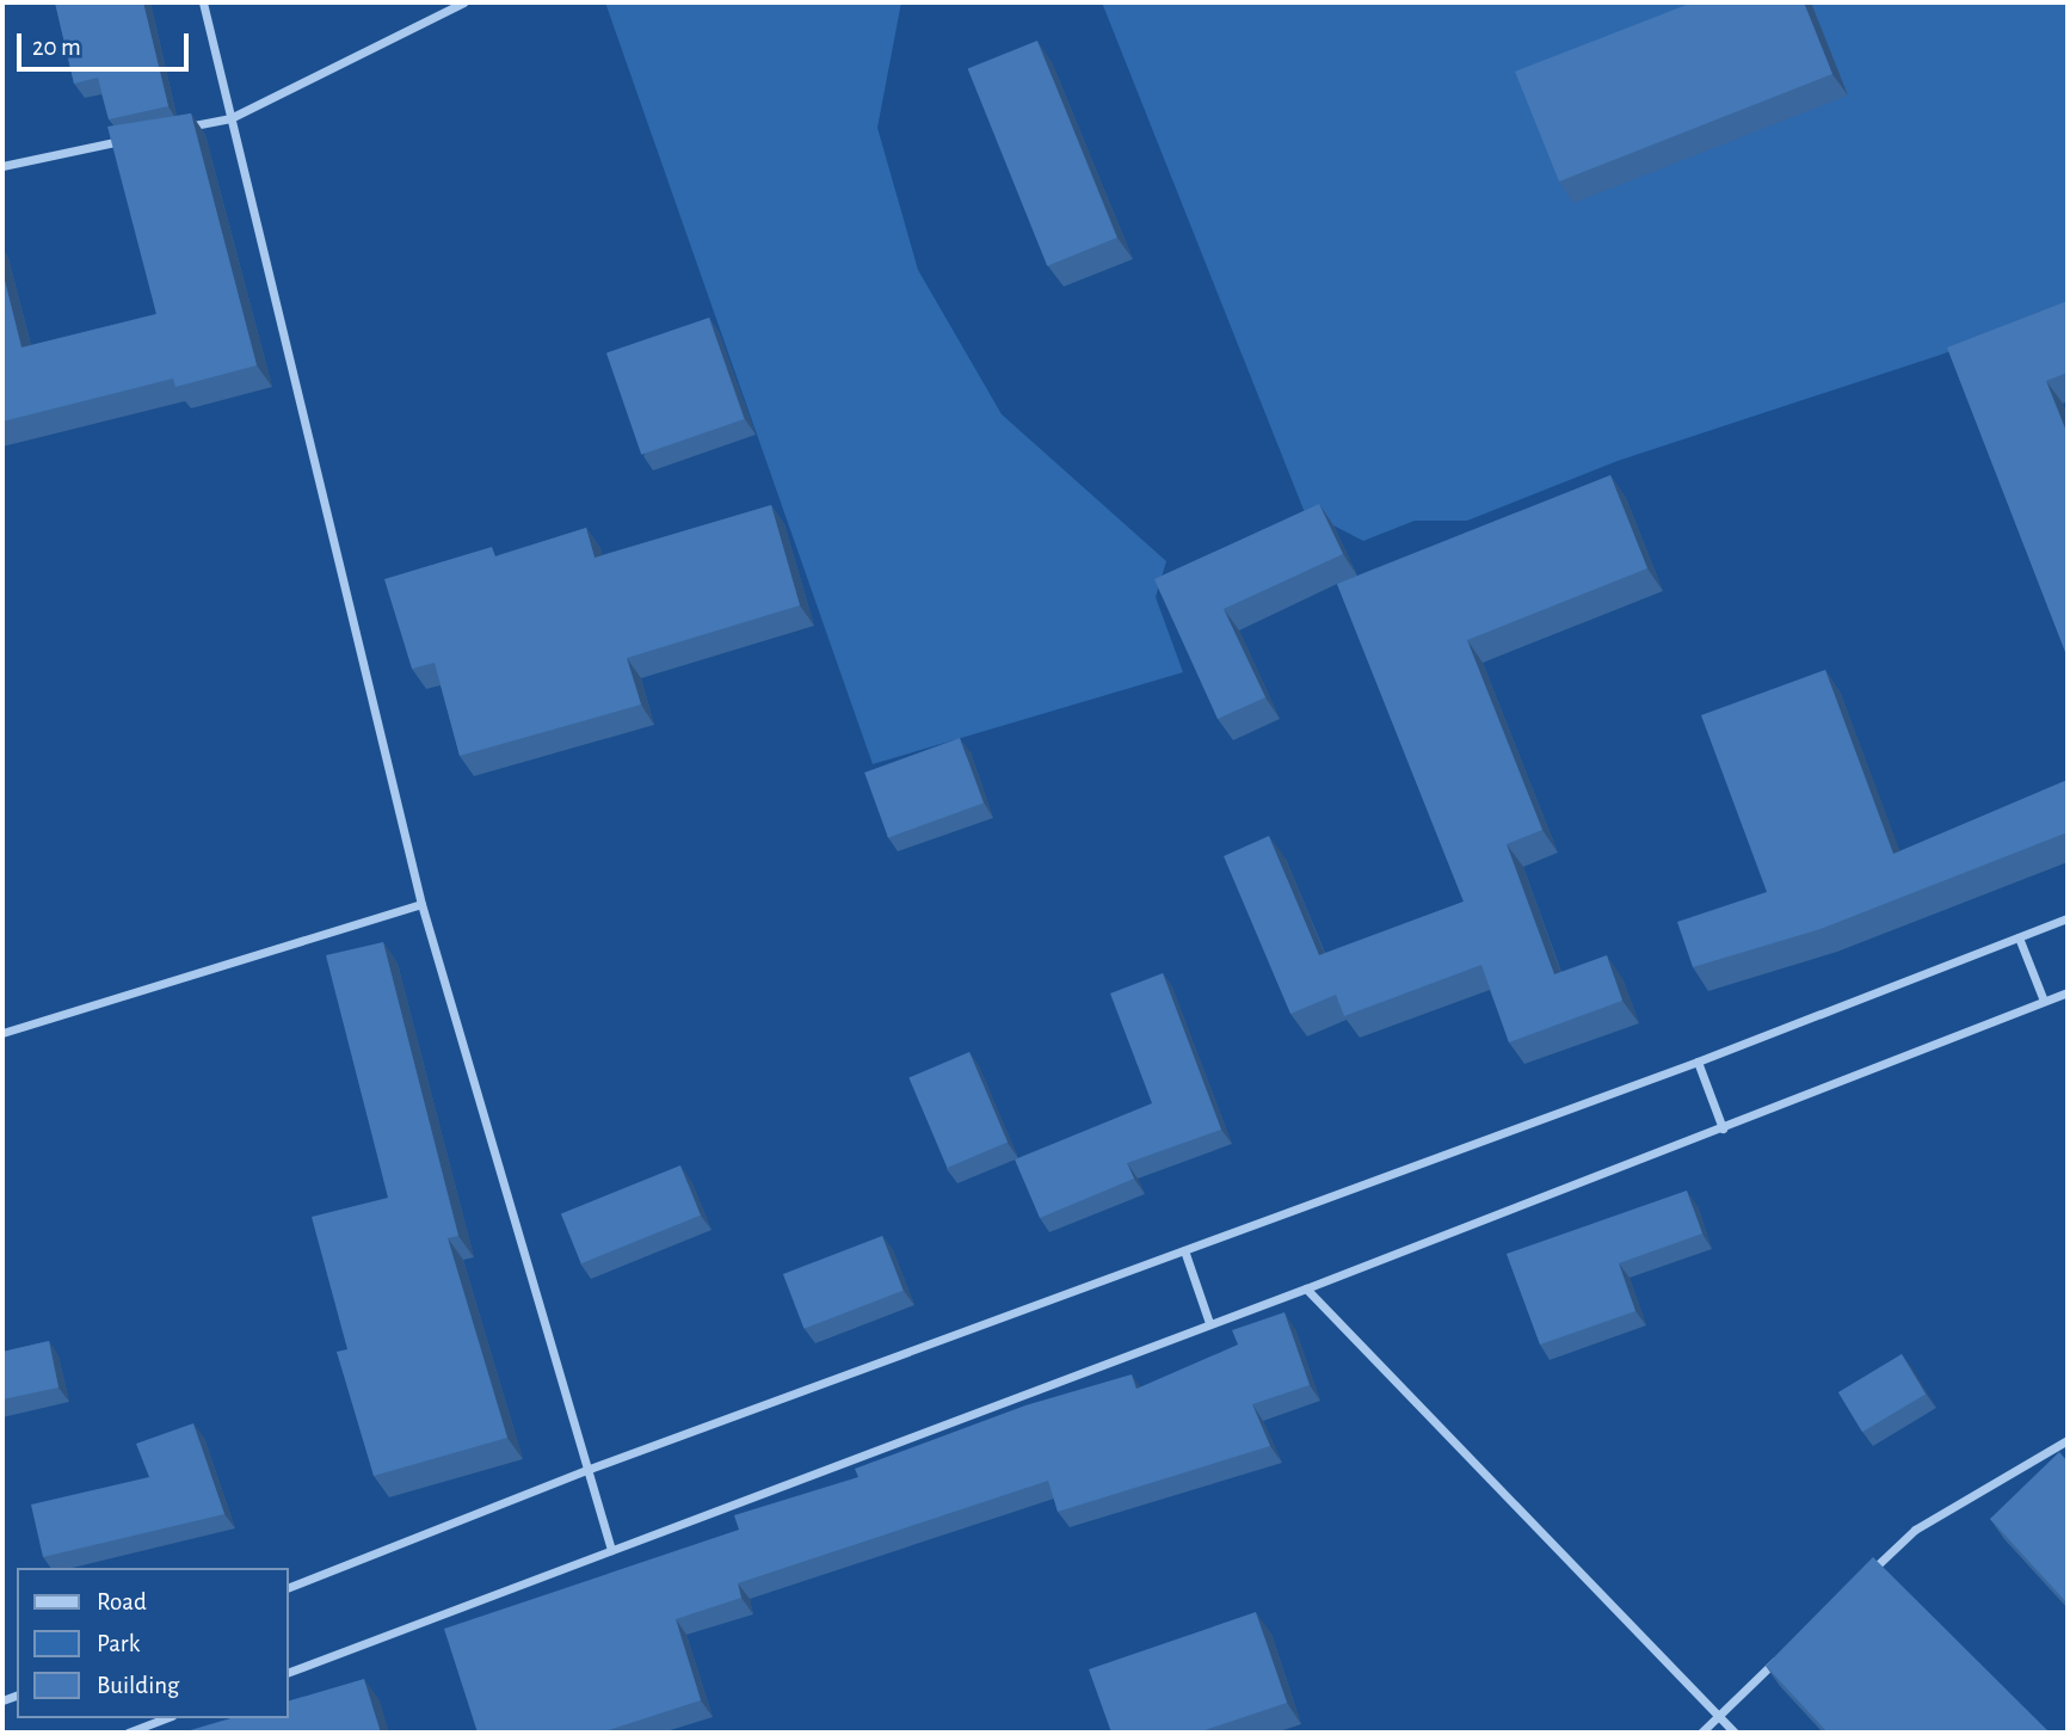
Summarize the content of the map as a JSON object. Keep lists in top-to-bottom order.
{
  "legend": ["Road", "Park", "Building"],
  "scale_bar": "20 m"
}
